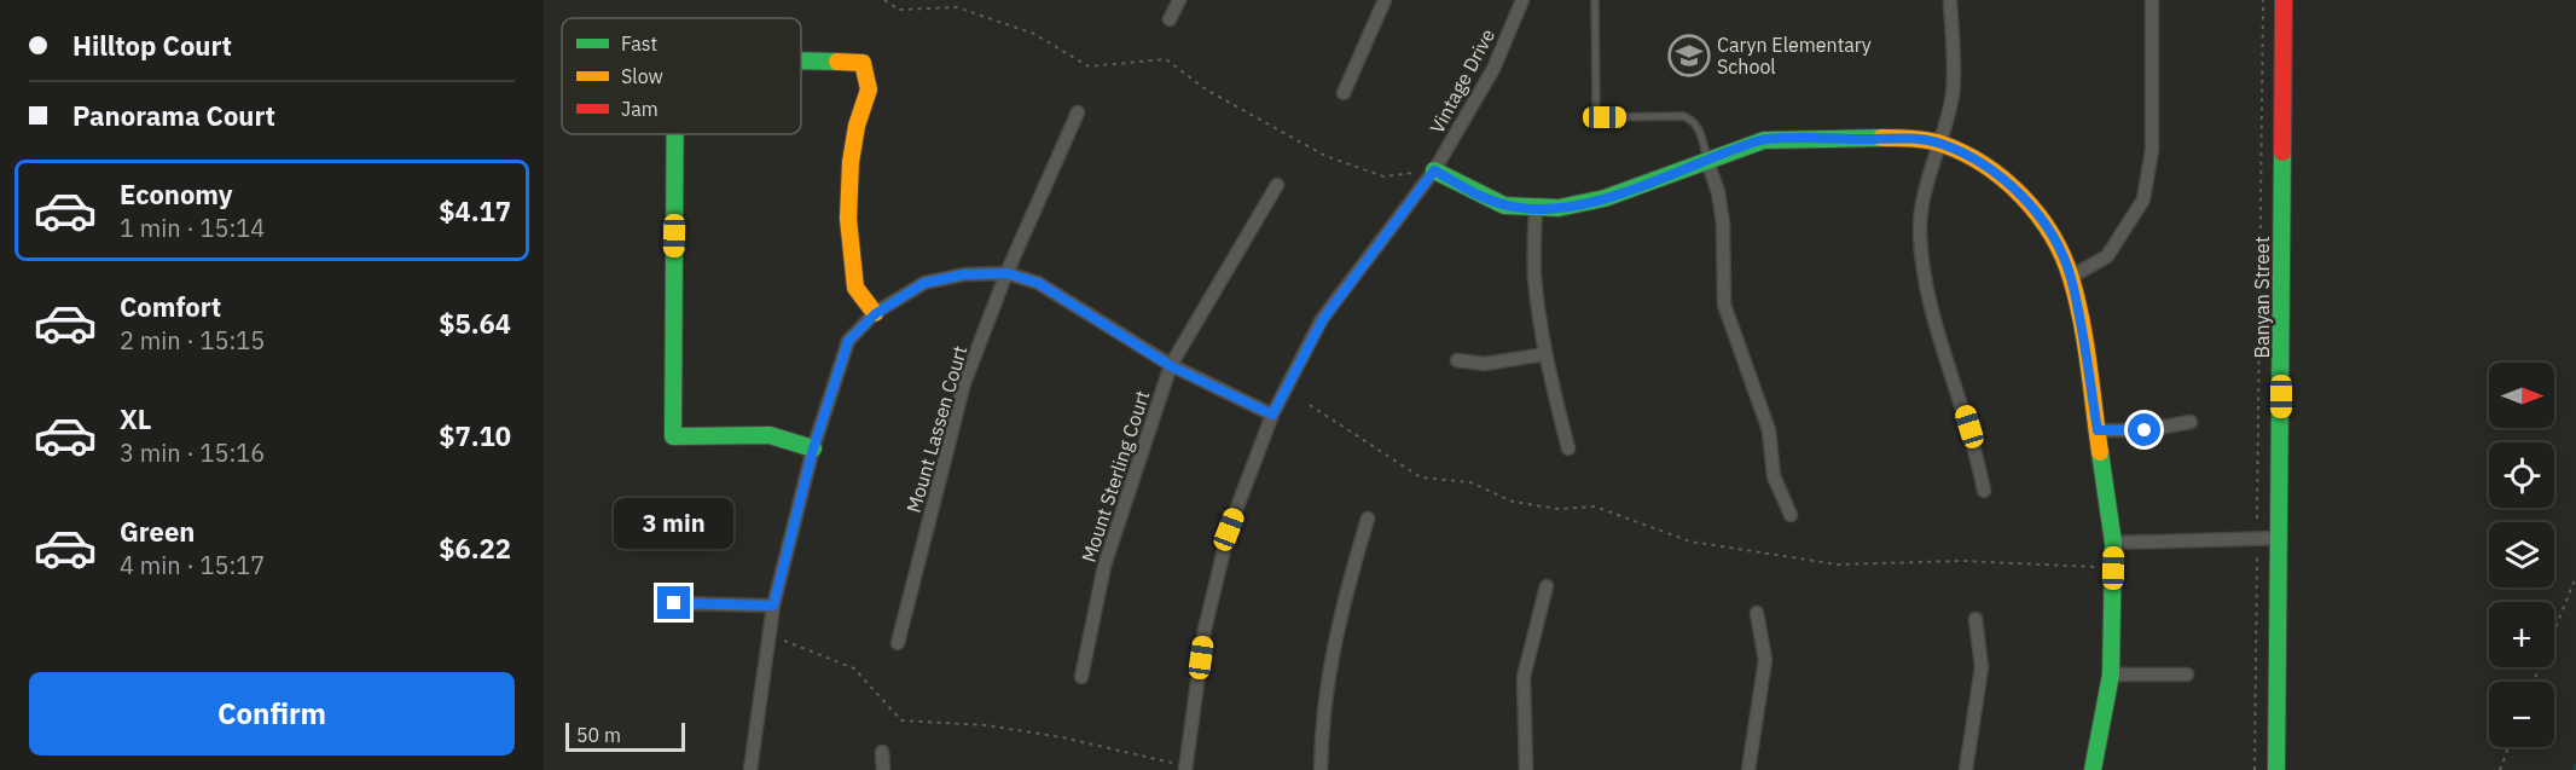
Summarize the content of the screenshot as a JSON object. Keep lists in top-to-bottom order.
{
  "streets": {
    "street": [
      "Vintage Drive",
      "Banyan Street",
      "Mount Lassen Court",
      "Mount Sterling Court"
    ]
  },
  "places": {
    "school or university": ["Caryn Elementary School"]
  },
  "legend": ["Fast", "Slow", "Jam"],
  "scale_bar": "50 m",
  "north": "right",
  "page": {
    "banner": ["Hilltop Court", "Panorama Court"],
    "list": [
      {
        "name": "Economy",
        "note": "1 min · 15:14",
        "value": "$4.17"
      },
      {
        "name": "Comfort",
        "note": "2 min · 15:15",
        "value": "$5.64"
      },
      {
        "name": "XL",
        "note": "3 min · 15:16",
        "value": "$7.10"
      },
      {
        "name": "Green",
        "note": "4 min · 15:17",
        "value": "$6.22"
      }
    ],
    "map_buttons": ["+", "−"],
    "bubble": "3 min",
    "buttons": "Confirm",
    "scale": "50 m"
  }
}
